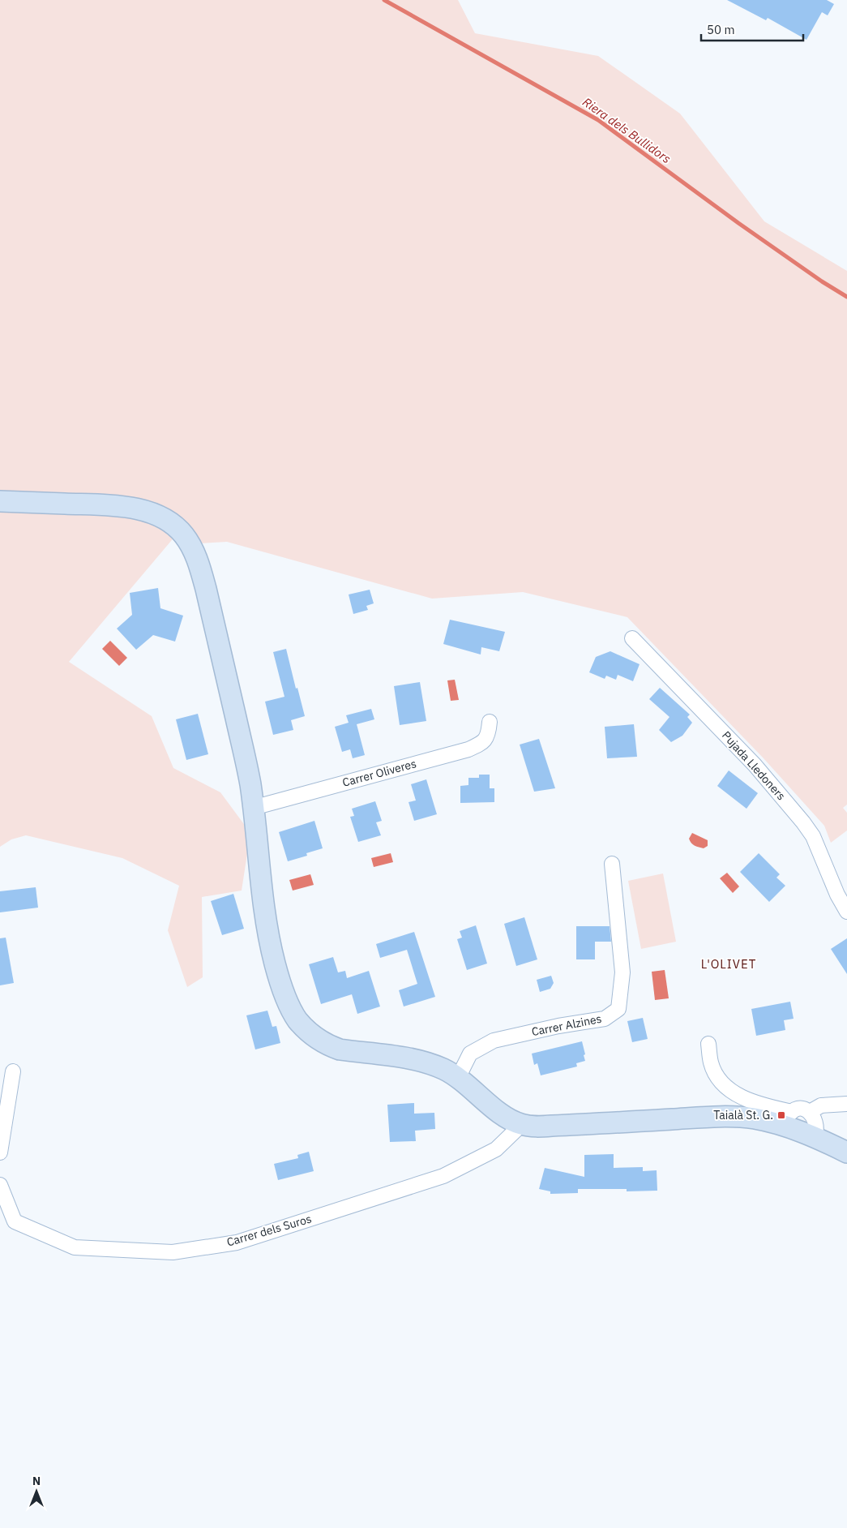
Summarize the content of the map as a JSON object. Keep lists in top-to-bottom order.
{
  "streets": {
    "street": [
      "Pujada Lledoners",
      "Carrer Oliveres",
      "Carrer Alzines",
      "Carrer dels Suros"
    ]
  },
  "districts": ["L'OLIVET"],
  "water": ["Riera dels Bullidors"],
  "places": {
    "transit": ["Taialà St. G."]
  },
  "scale_bar": "50 m",
  "north": "top"
}
